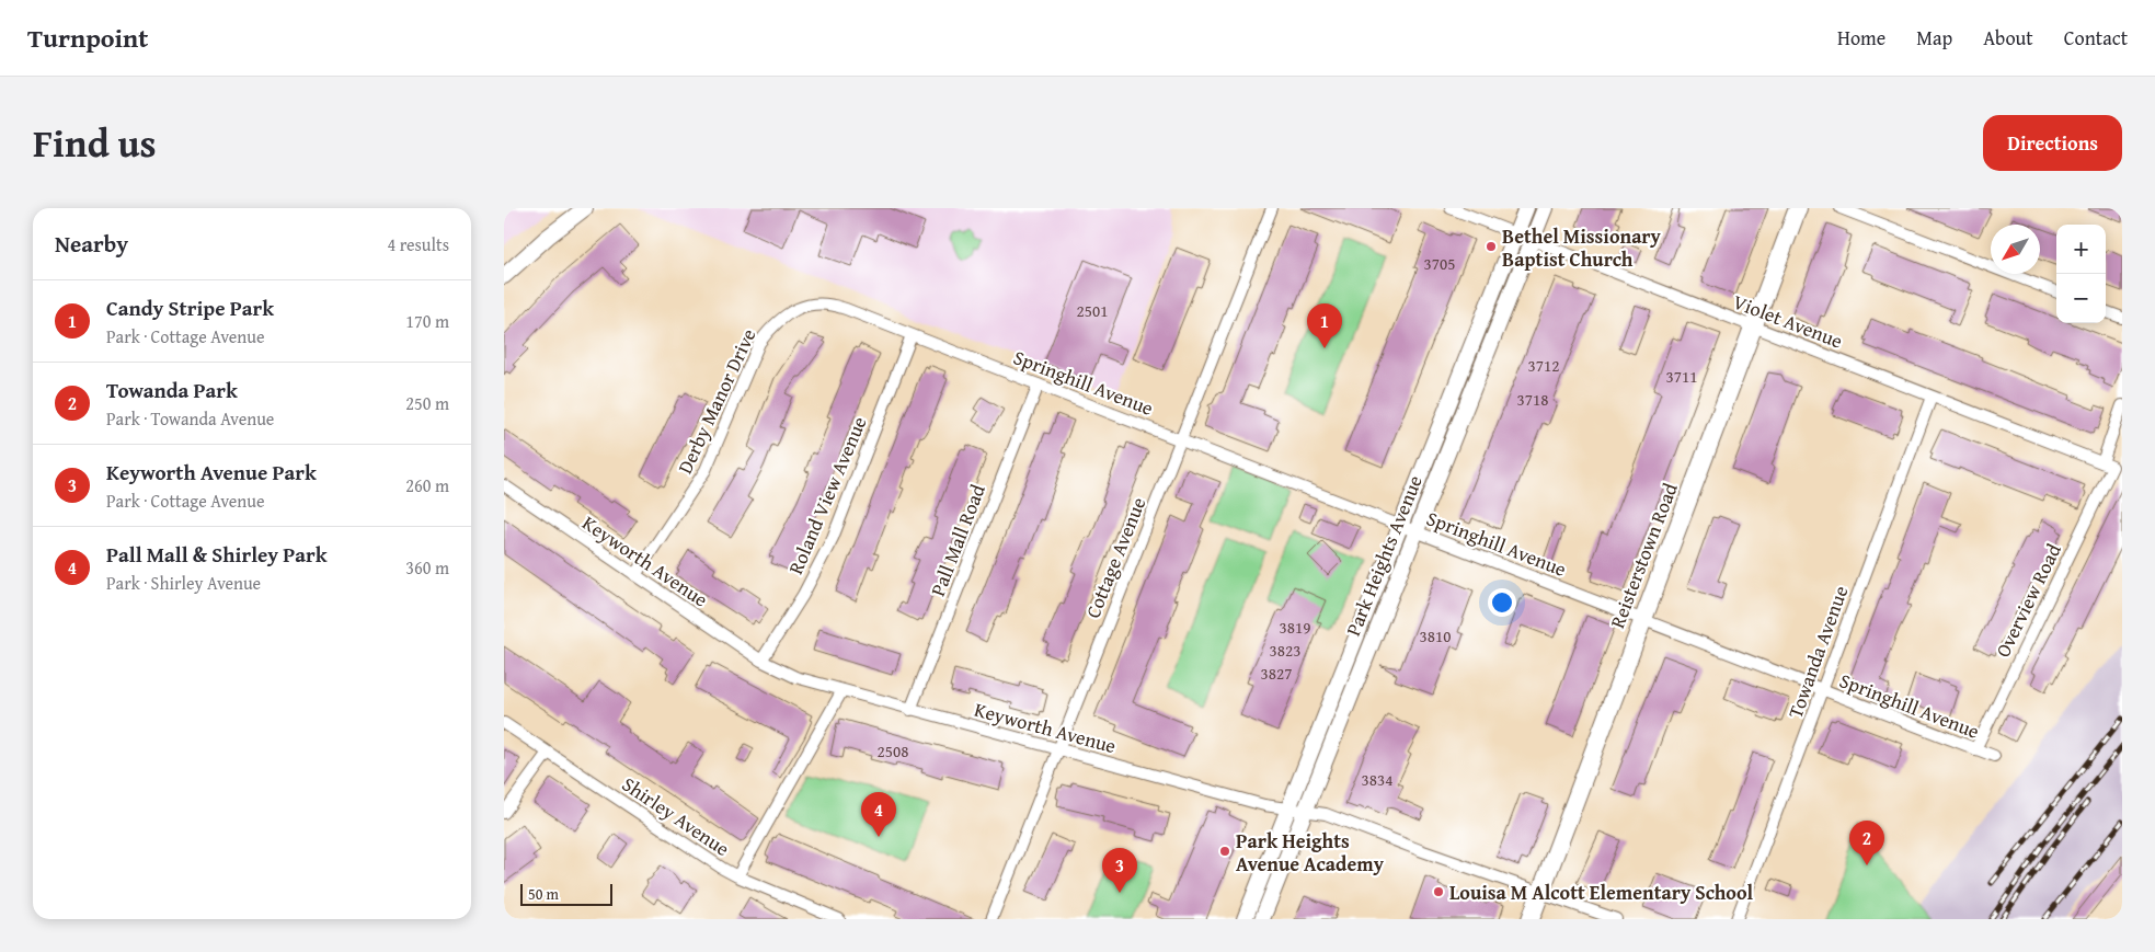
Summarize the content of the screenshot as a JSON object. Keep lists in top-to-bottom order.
{
  "streets": {
    "main road": ["Park Heights Avenue", "Reisterstown Road"],
    "street": [
      "Violet Avenue",
      "Springhill Avenue",
      "Derby Manor Drive",
      "Roland View Avenue",
      "Pall Mall Road",
      "Cottage Avenue",
      "Keyworth Avenue",
      "Overview Road",
      "Towanda Avenue",
      "Shirley Avenue"
    ]
  },
  "crossings": [
    ["Violet Avenue", "Park Heights Avenue"],
    ["Violet Avenue", "Reisterstown Road"],
    ["Violet Avenue", "Overview Road"],
    ["Violet Avenue", "Towanda Avenue"],
    ["Springhill Avenue", "Derby Manor Drive"],
    ["Springhill Avenue", "Roland View Avenue"],
    ["Springhill Avenue", "Pall Mall Road"],
    ["Springhill Avenue", "Park Heights Avenue"],
    ["Springhill Avenue", "Reisterstown Road"],
    ["Springhill Avenue", "Cottage Avenue"],
    ["Springhill Avenue", "Overview Road"],
    ["Springhill Avenue", "Towanda Avenue"],
    ["Derby Manor Drive", "Keyworth Avenue"],
    ["Roland View Avenue", "Keyworth Avenue"],
    ["Pall Mall Road", "Keyworth Avenue"],
    ["Park Heights Avenue", "Keyworth Avenue"],
    ["Reisterstown Road", "Keyworth Avenue"],
    ["Cottage Avenue", "Keyworth Avenue"]
  ],
  "places": ["Bethel Missionary Baptist Church", "Park Heights Avenue Academy", "Louisa M Alcott Elementary School"],
  "house_numbers": [
    "3705",
    "2501",
    "3712",
    "3711",
    "3718",
    "3819",
    "3810",
    "3823",
    "3827",
    "2508",
    "3834"
  ],
  "scale_bar": "50 m",
  "north": "bottom left",
  "page": {
    "header": "Turnpoint",
    "nav": [
      "Home",
      "Map",
      "About",
      "Contact"
    ],
    "title": "Find us",
    "buttons": "Directions",
    "heading": ["Nearby", "4 results"],
    "map_buttons": ["+", "−"],
    "list": [
      {
        "mark": "1",
        "name": "Candy Stripe Park",
        "note": "Park · Cottage Avenue",
        "value": "170 m"
      },
      {
        "mark": "2",
        "name": "Towanda Park",
        "note": "Park · Towanda Avenue",
        "value": "250 m"
      },
      {
        "mark": "3",
        "name": "Keyworth Avenue Park",
        "note": "Park · Cottage Avenue",
        "value": "260 m"
      },
      {
        "mark": "4",
        "name": "Pall Mall & Shirley Park",
        "note": "Park · Shirley Avenue",
        "value": "360 m"
      }
    ],
    "pins": [
      "1",
      "4",
      "2",
      "3"
    ],
    "scale": "50 m"
  }
}
